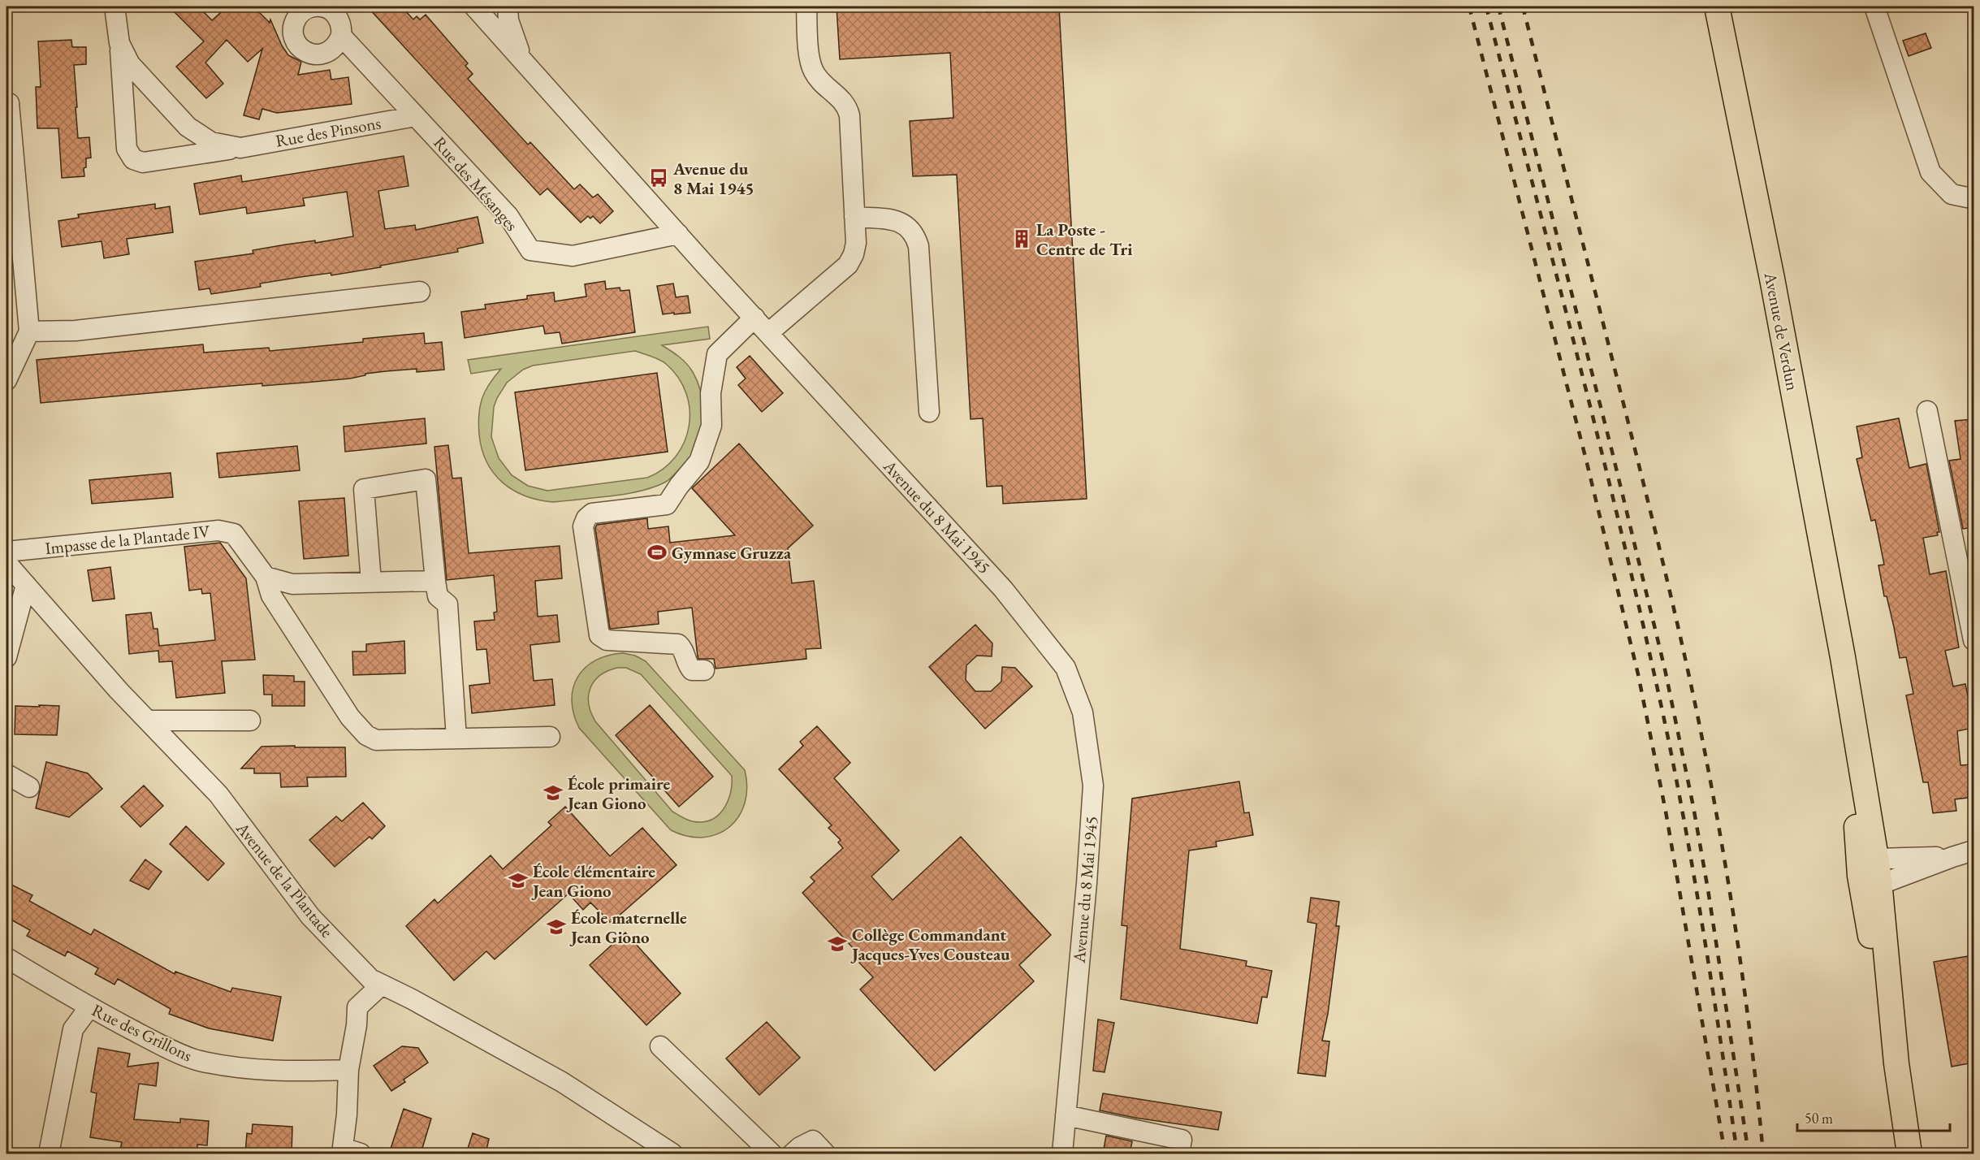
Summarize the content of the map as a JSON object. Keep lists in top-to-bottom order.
{
  "streets": {
    "main road": ["Avenue de Verdun"],
    "street": [
      "Rue des Pinsons",
      "Rue des Mésanges",
      "Avenue du 8 Mai 1945",
      "Impasse de la Plantade IV",
      "Avenue de la Plantade",
      "Rue des Grillons"
    ]
  },
  "crossings": [
    ["Rue des Pinsons", "Rue des Mésanges"],
    ["Rue des Mésanges", "Avenue du 8 Mai 1945"]
  ],
  "places": {
    "bus stop": ["Avenue du 8 Mai 1945"],
    "building": ["La Poste - Centre de Tri"],
    "sports": ["Gymnase Gruzza"],
    "school or university": [
      "École primaire Jean Giono",
      "École élémentaire Jean Giono",
      "École maternelle Jean Giono",
      "Collège Commandant Jacques-Yves Cousteau"
    ]
  },
  "scale_bar": "50 m"
}
